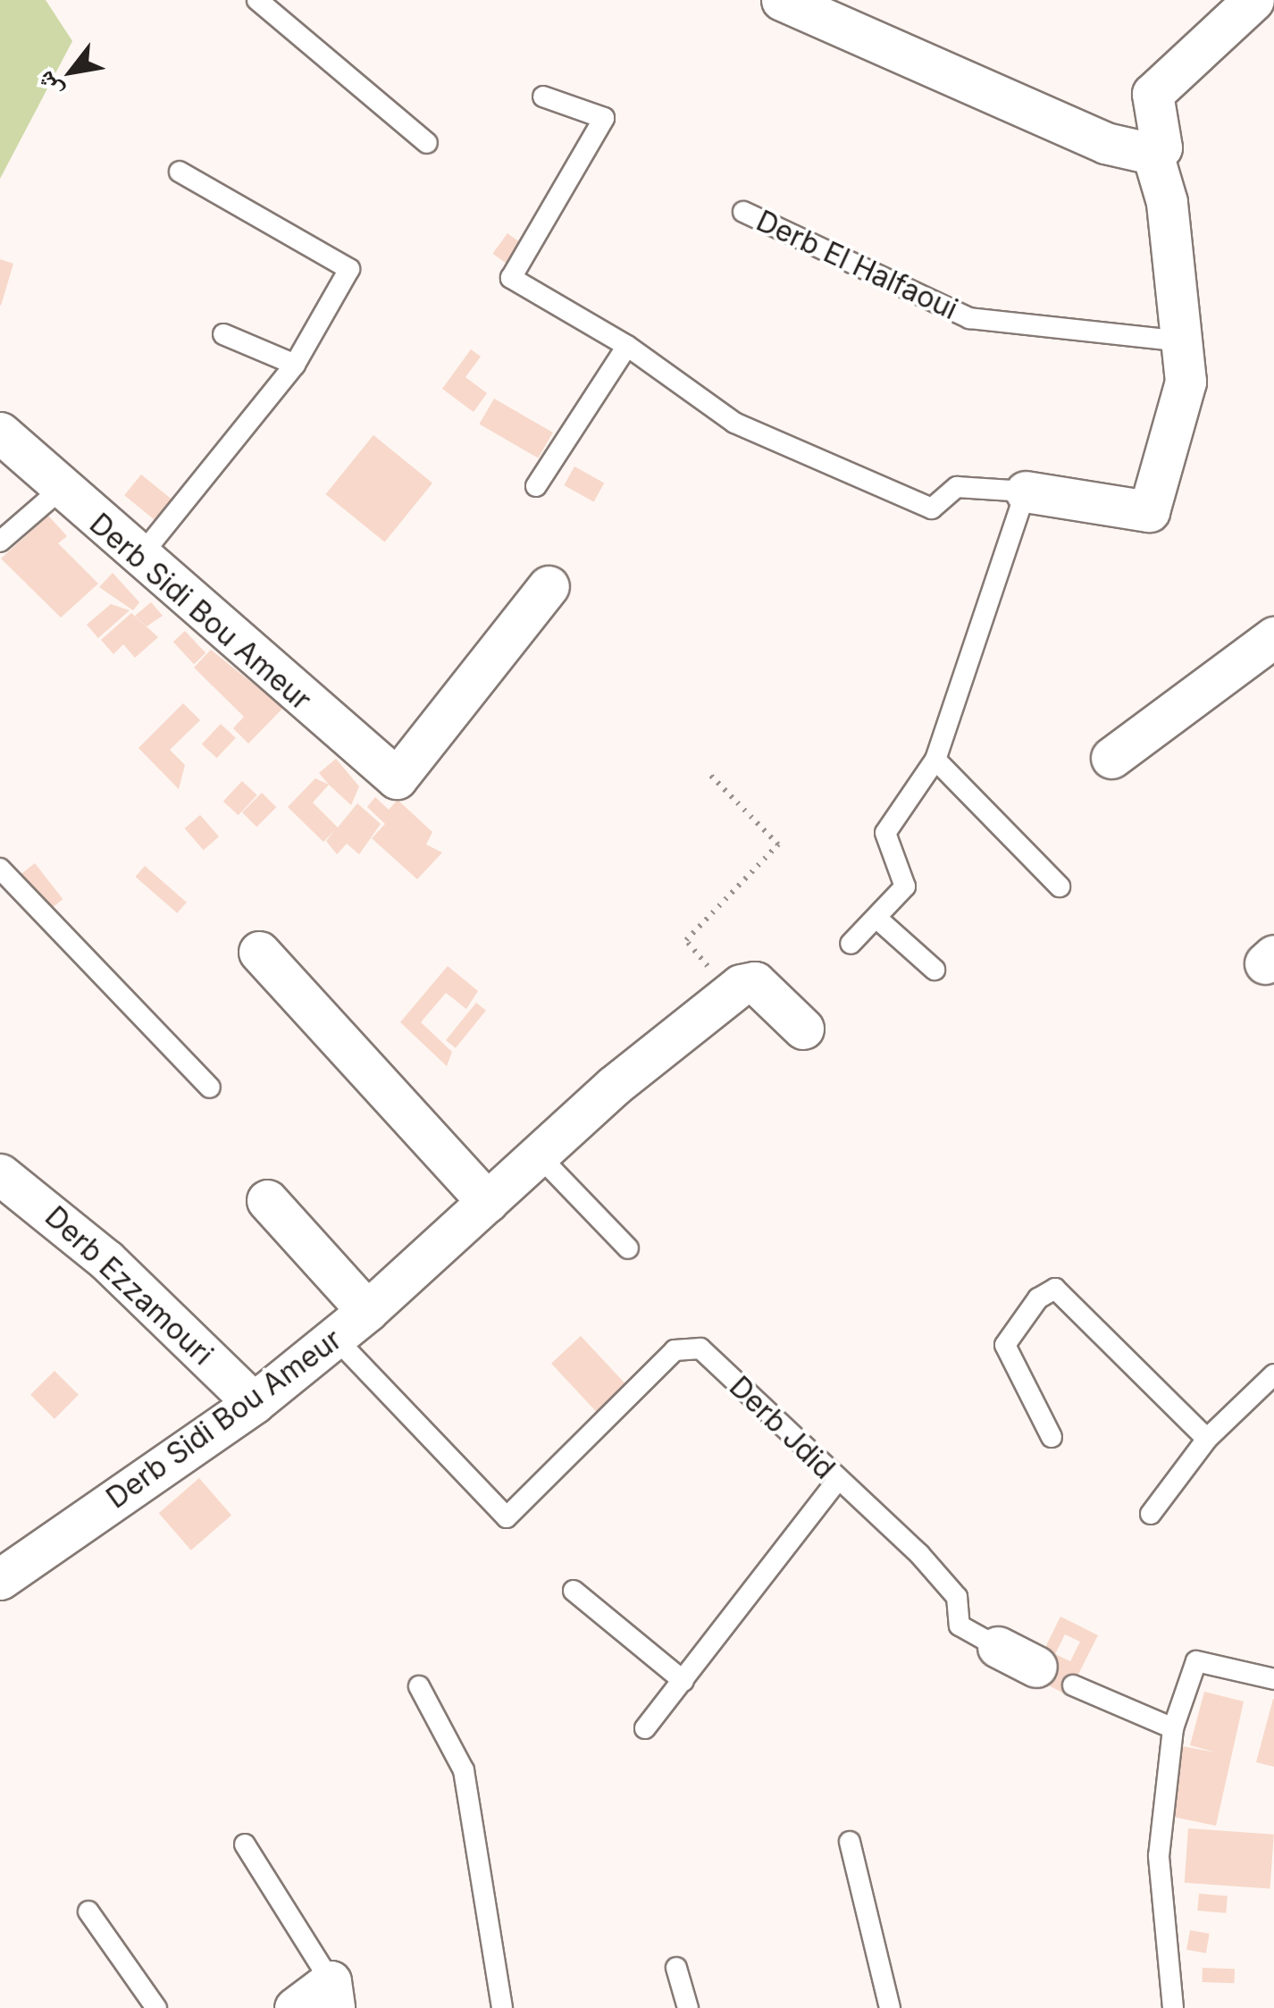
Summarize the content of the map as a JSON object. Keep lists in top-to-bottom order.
{
  "streets": {
    "street": ["Derb Sidi Bou Ameur", "Derb Ezzamouri", "Derb Jdid"],
    "lane": ["Derb El Halfaoui"]
  },
  "crossings": [
    ["Derb Sidi Bou Ameur", "Derb Ezzamouri"],
    ["Derb Sidi Bou Ameur", "Derb Jdid"]
  ],
  "north": "bottom left"
}
